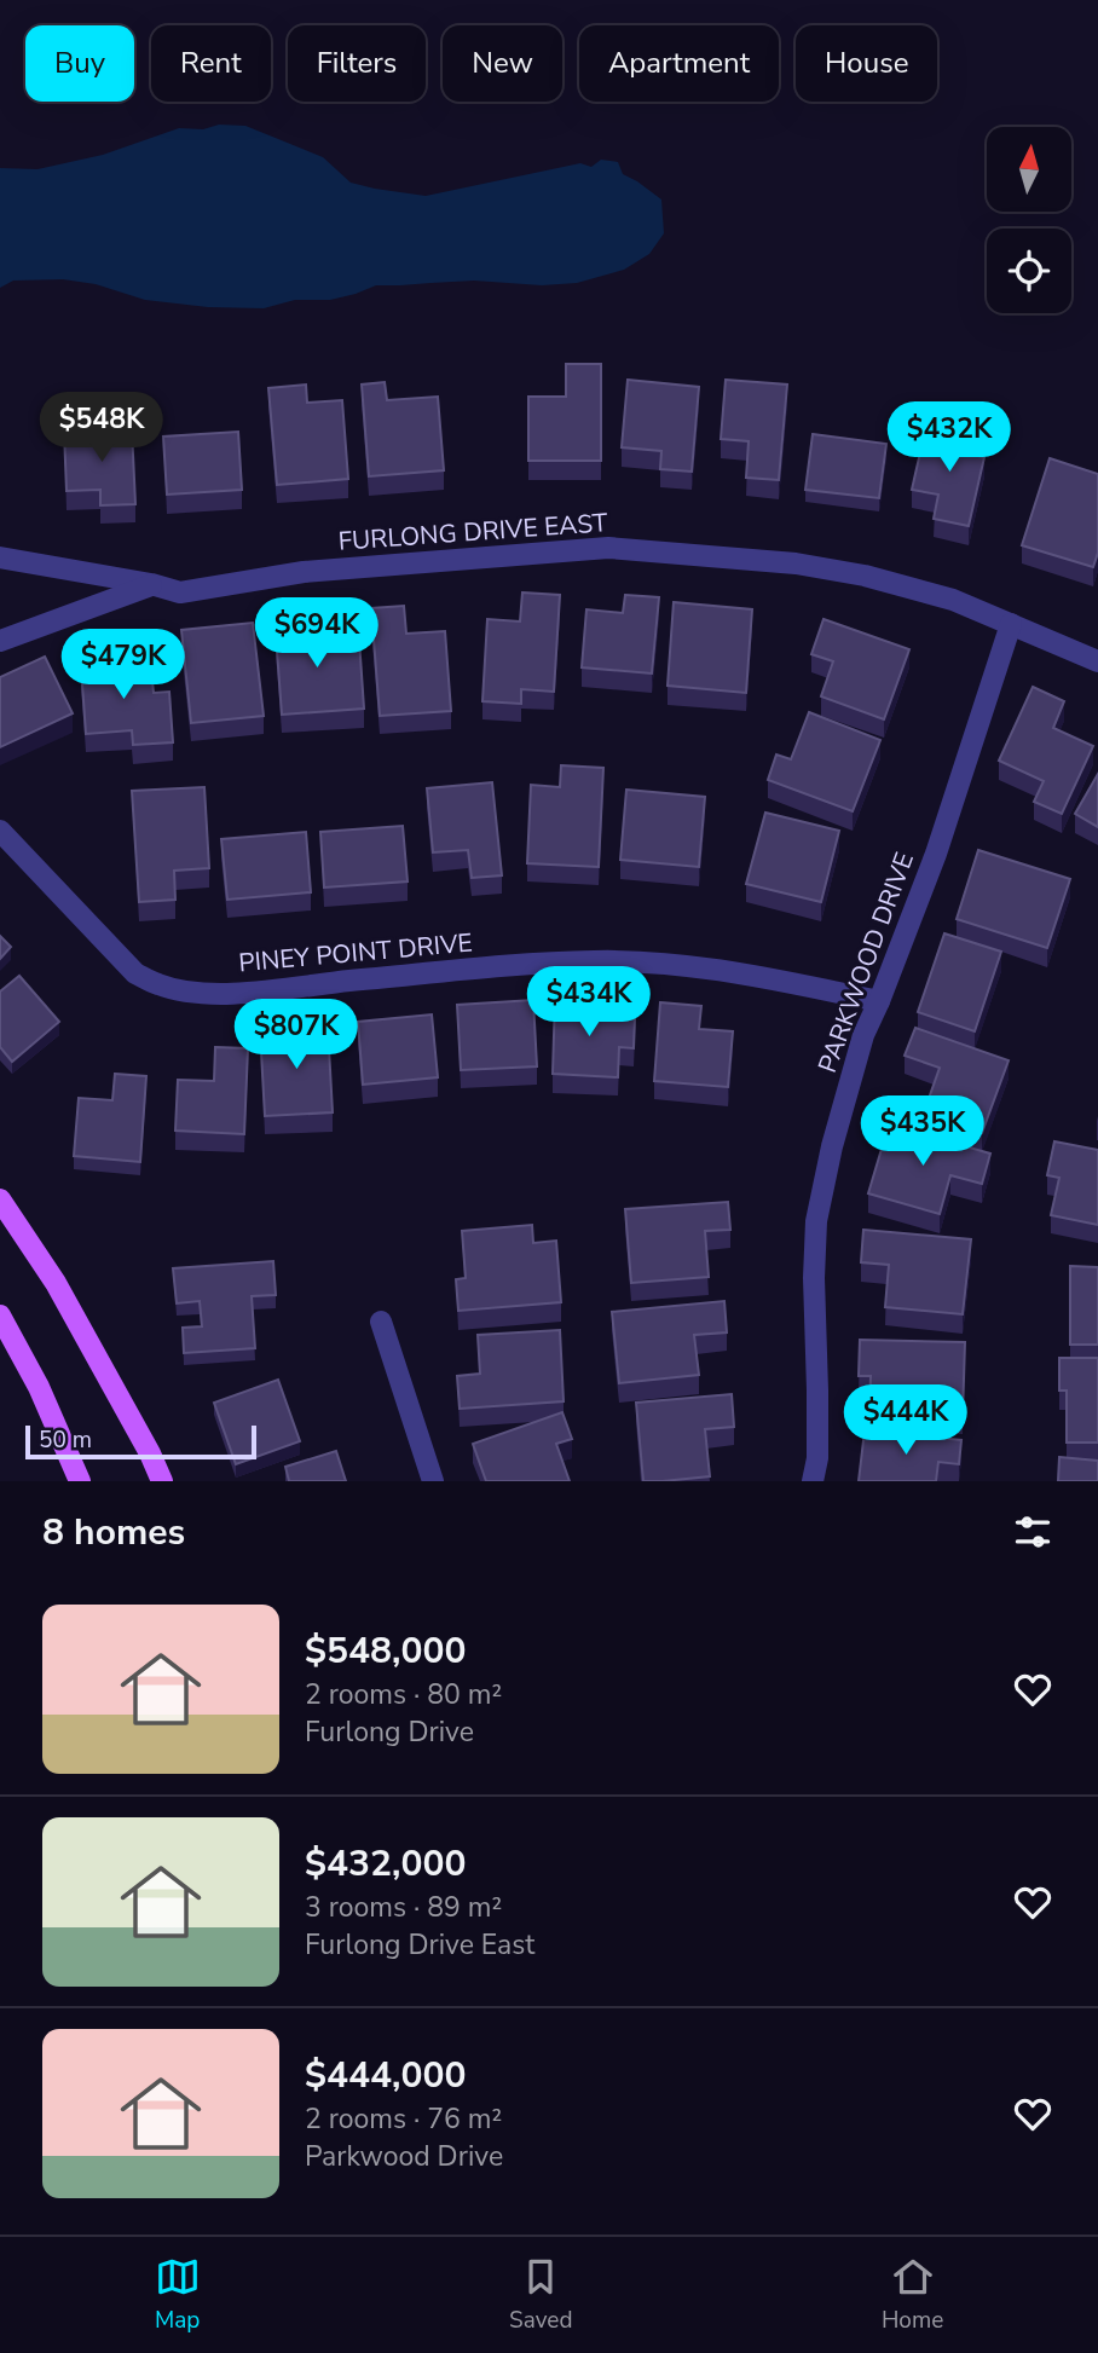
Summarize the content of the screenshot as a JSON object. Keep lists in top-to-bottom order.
{
  "streets": {
    "street": ["FURLONG DRIVE EAST", "PINEY POINT DRIVE", "PARKWOOD DRIVE"]
  },
  "crossings": [
    ["FURLONG DRIVE EAST", "PARKWOOD DRIVE"],
    ["PINEY POINT DRIVE", "PARKWOOD DRIVE"]
  ],
  "scale_bar": "50 m",
  "north": "top",
  "page": {
    "chip": [
      "Buy",
      "Rent",
      "Filters",
      "New",
      "Apartment",
      "House"
    ],
    "price": [
      "$548K",
      "$432K",
      "$694K",
      "$479K",
      "$434K",
      "$807K",
      "$435K",
      "$444K"
    ],
    "scale": "50 m",
    "heading": "8 homes",
    "list": [
      {
        "name": "$548,000",
        "note": "2 rooms · 80 m² · Furlong Drive"
      },
      {
        "name": "$432,000",
        "note": "3 rooms · 89 m² · Furlong Drive East"
      },
      {
        "name": "$444,000",
        "note": "2 rooms · 76 m² · Parkwood Drive"
      }
    ],
    "tabs": ["Map", "Saved", "Home"]
  }
}
